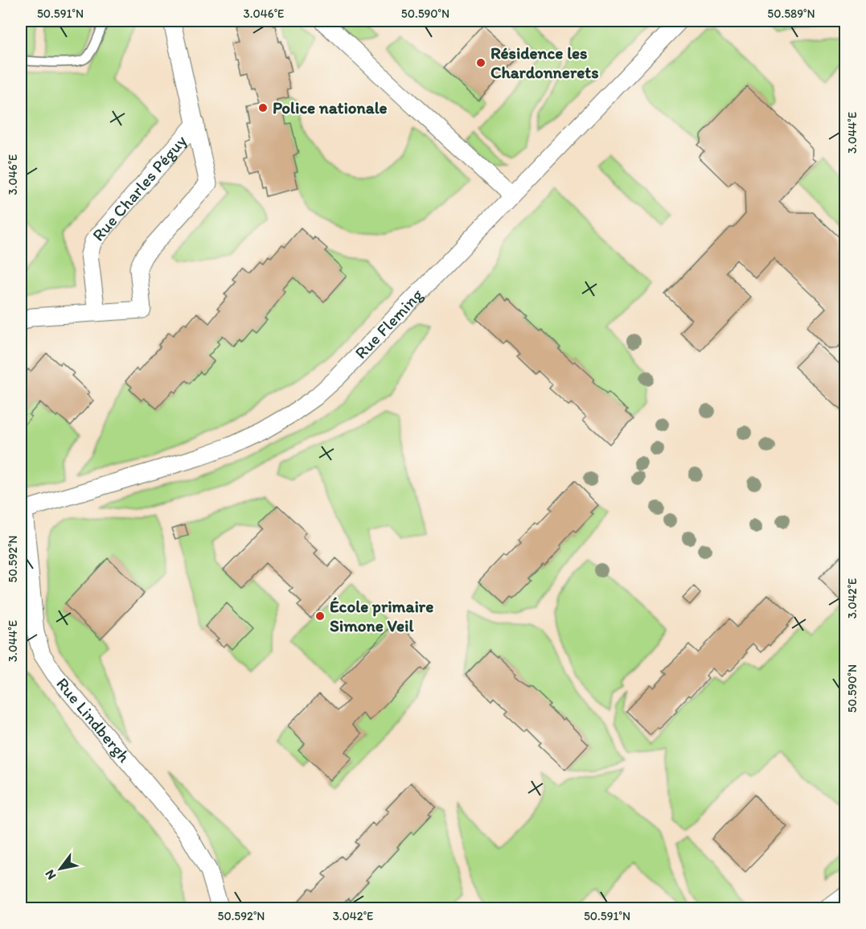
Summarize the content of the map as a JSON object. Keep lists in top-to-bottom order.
{
  "streets": {
    "street": ["Rue Charles Péguy", "Rue Fleming", "Rue Lindbergh"]
  },
  "crossings": [
    ["Rue Fleming", "Rue Lindbergh"]
  ],
  "places": ["Résidence les Chardonnerets", "Police nationale", "École primaire Simone Veil"],
  "north": "bottom left",
  "coordinates": [
    "50.591°N",
    "3.046°E",
    "50.590°N",
    "50.589°N",
    "3.044°E",
    "50.592°N",
    "3.042°E"
  ]
}
